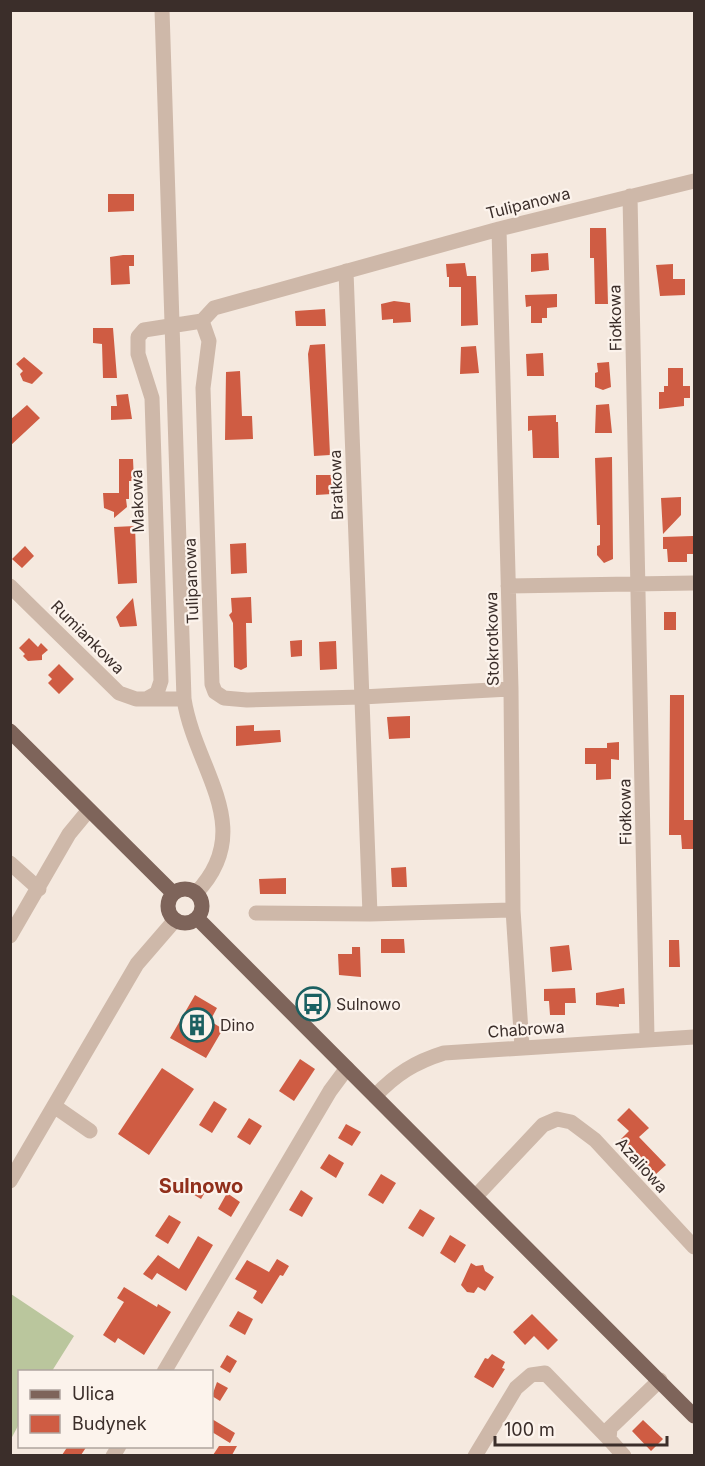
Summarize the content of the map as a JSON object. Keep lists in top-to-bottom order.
{
  "streets": {
    "street": [
      "Tulipanowa",
      "Fiołkowa",
      "Bratkowa",
      "Makowa",
      "Rumiankowa",
      "Stokrotkowa",
      "Chabrowa",
      "Azaliowa"
    ]
  },
  "crossings": [
    ["Tulipanowa", "Fiołkowa"],
    ["Tulipanowa", "Bratkowa"],
    ["Tulipanowa", "Makowa"],
    ["Tulipanowa", "Stokrotkowa"],
    ["Fiołkowa", "Chabrowa"],
    ["Makowa", "Rumiankowa"],
    ["Stokrotkowa", "Chabrowa"]
  ],
  "districts": ["Sulnowo"],
  "places": {
    "bus stop": ["Sulnowo"],
    "building": ["Dino"]
  },
  "legend": ["Ulica", "Budynek"],
  "scale_bar": "100 m"
}
